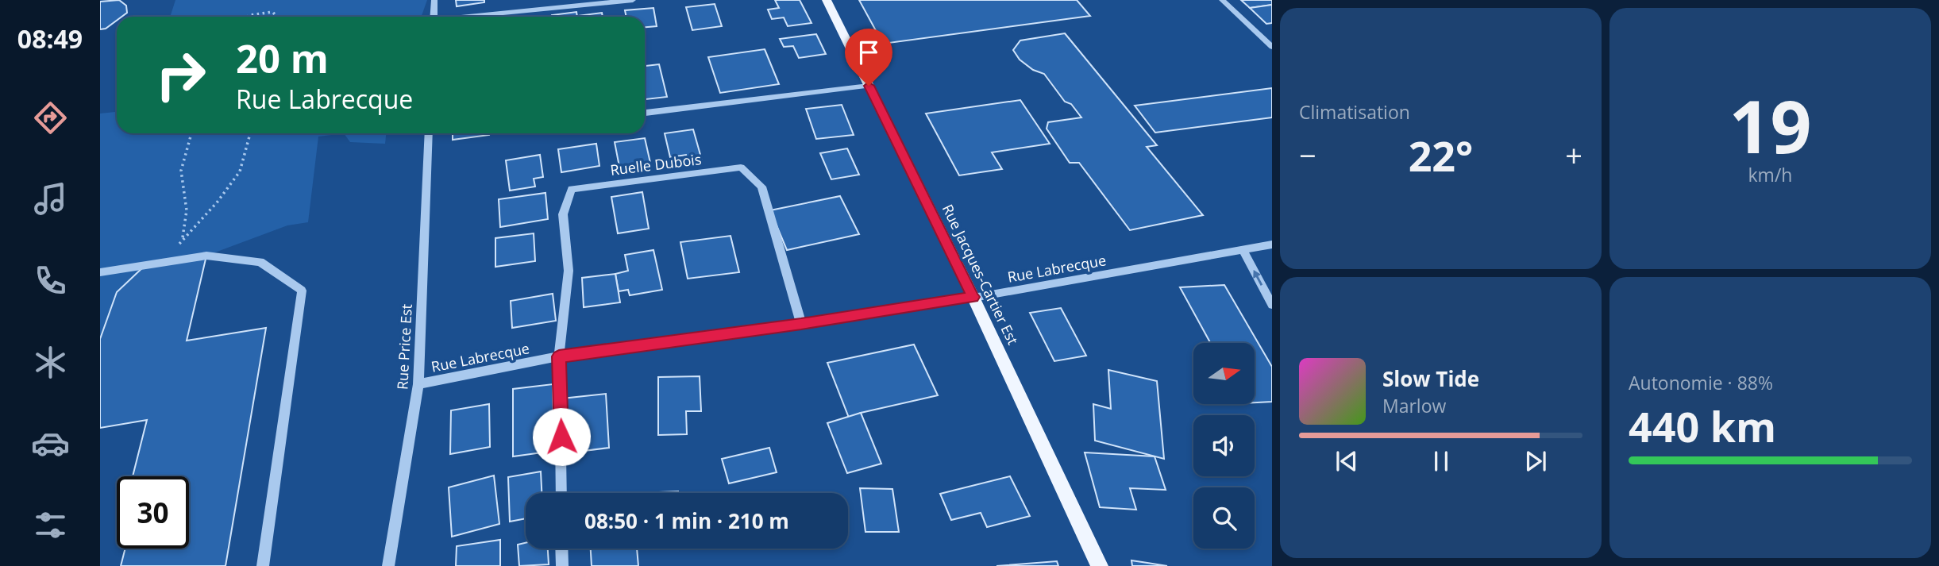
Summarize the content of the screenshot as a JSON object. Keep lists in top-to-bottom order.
{
  "streets": {
    "main road": ["Rue Jacques-Cartier Est"],
    "street": ["Ruelle Dubois", "Rue Labrecque", "Rue Price Est"]
  },
  "crossings": [
    ["Ruelle Dubois", "Rue Labrecque"],
    ["Rue Labrecque", "Rue Jacques-Cartier Est"],
    ["Rue Labrecque", "Rue Price Est"]
  ],
  "north": "right",
  "page": {
    "tabs": "08:49",
    "tile": [
      "Climatisation",
      ["19", "km/h"],
      ["Autonomie · 88%", "440 km"]
    ],
    "turn": ["20 m", "Rue Labrecque"],
    "heat": ["−", "22°", "+"],
    "song": ["Slow Tide", "Marlow"],
    "limit": "30",
    "trip": "08:50 · 1 min · 210 m"
  }
}
